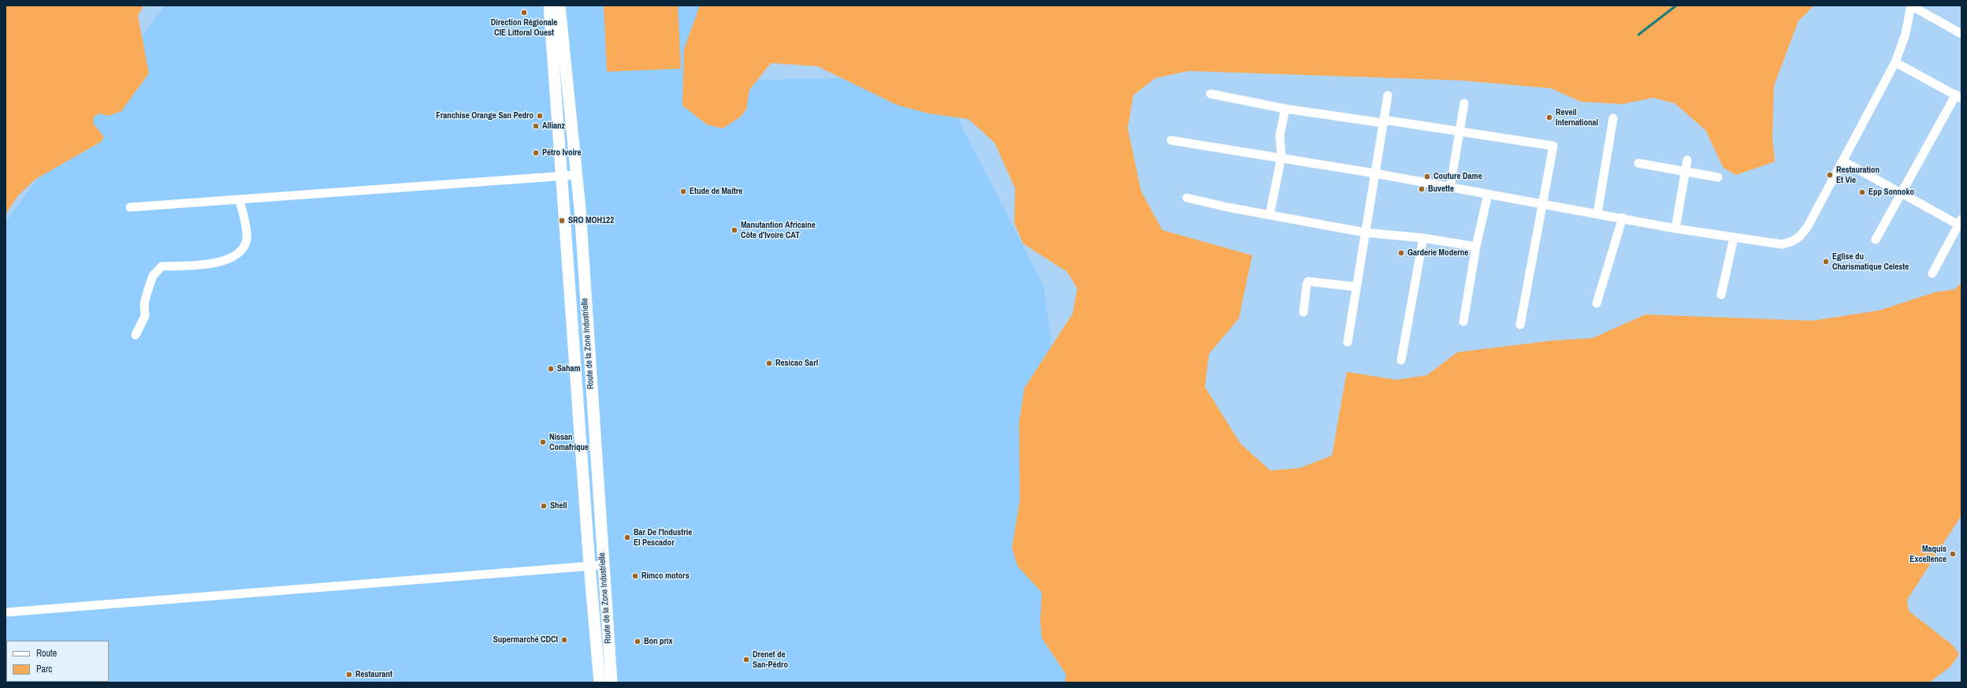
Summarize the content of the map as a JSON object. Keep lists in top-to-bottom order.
{
  "streets": {
    "main road": ["Route de la Zone Industrielle"]
  },
  "places": [
    "Direction Régionale CIE Littoral Ouest",
    "Franchise Orange San Pedro",
    "Reveil International",
    "Allianz",
    "Pétro Ivoire",
    "Restauration Et Vie",
    "Couture Dame",
    "Buvette",
    "Etude de Maître",
    "Epp Sonnoko",
    "SRO MOH122",
    "Manutantion Africaine Côte d'Ivoire CAT",
    "Garderie Moderne",
    "Eglise du Charismatique Celeste",
    "Resicao Sarl",
    "Saham",
    "Nissan Comafrique",
    "Shell",
    "Bar De l'Industrie El Pescador",
    "Maquis Excellence",
    "Rimco motors",
    "Supermarché CDCI",
    "Bon prix",
    "Drenet de San-Pédro",
    "Restaurant"
  ],
  "legend": ["Route", "Parc"]
}
